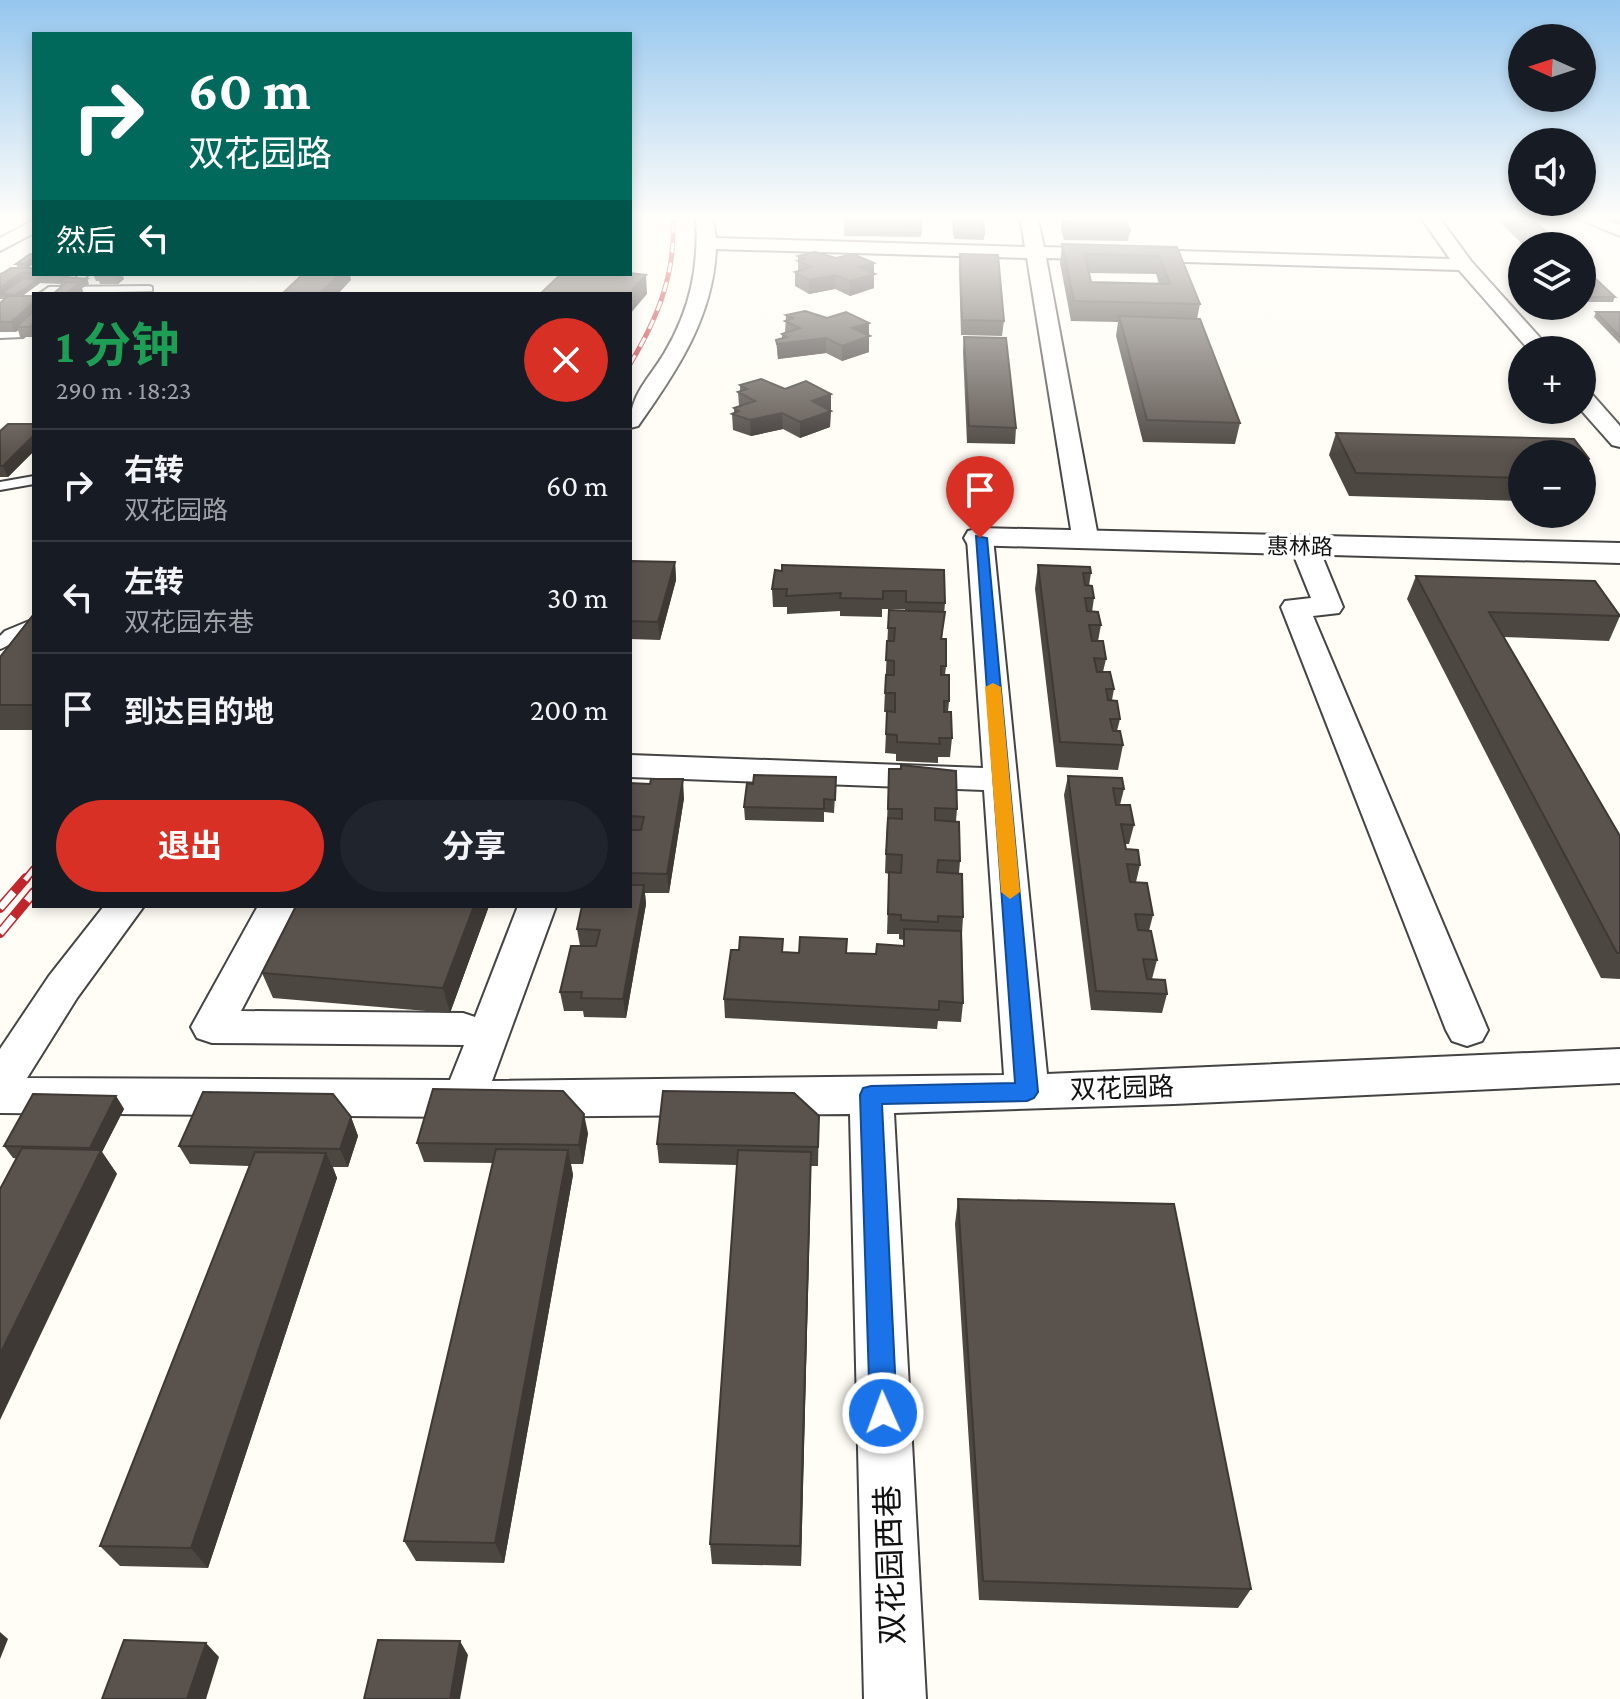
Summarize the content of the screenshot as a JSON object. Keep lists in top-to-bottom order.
{
  "streets": {
    "street": ["惠林路", "双花园路", "双花园西巷"]
  },
  "crossings": [
    ["双花园路", "双花园西巷"]
  ],
  "north": "left",
  "page": {
    "map_buttons": ["+", "−"],
    "turn": ["60 m", "双花园路"],
    "then": "然后",
    "heading": ["1 分钟", "290 m · 18:23"],
    "list": [
      {
        "name": "右转",
        "note": "双花园路",
        "value": "60 m"
      },
      {
        "name": "左转",
        "note": "双花园东巷",
        "value": "30 m"
      },
      {
        "name": "到达目的地",
        "value": "200 m"
      }
    ],
    "buttons": ["退出", "分享"]
  }
}
